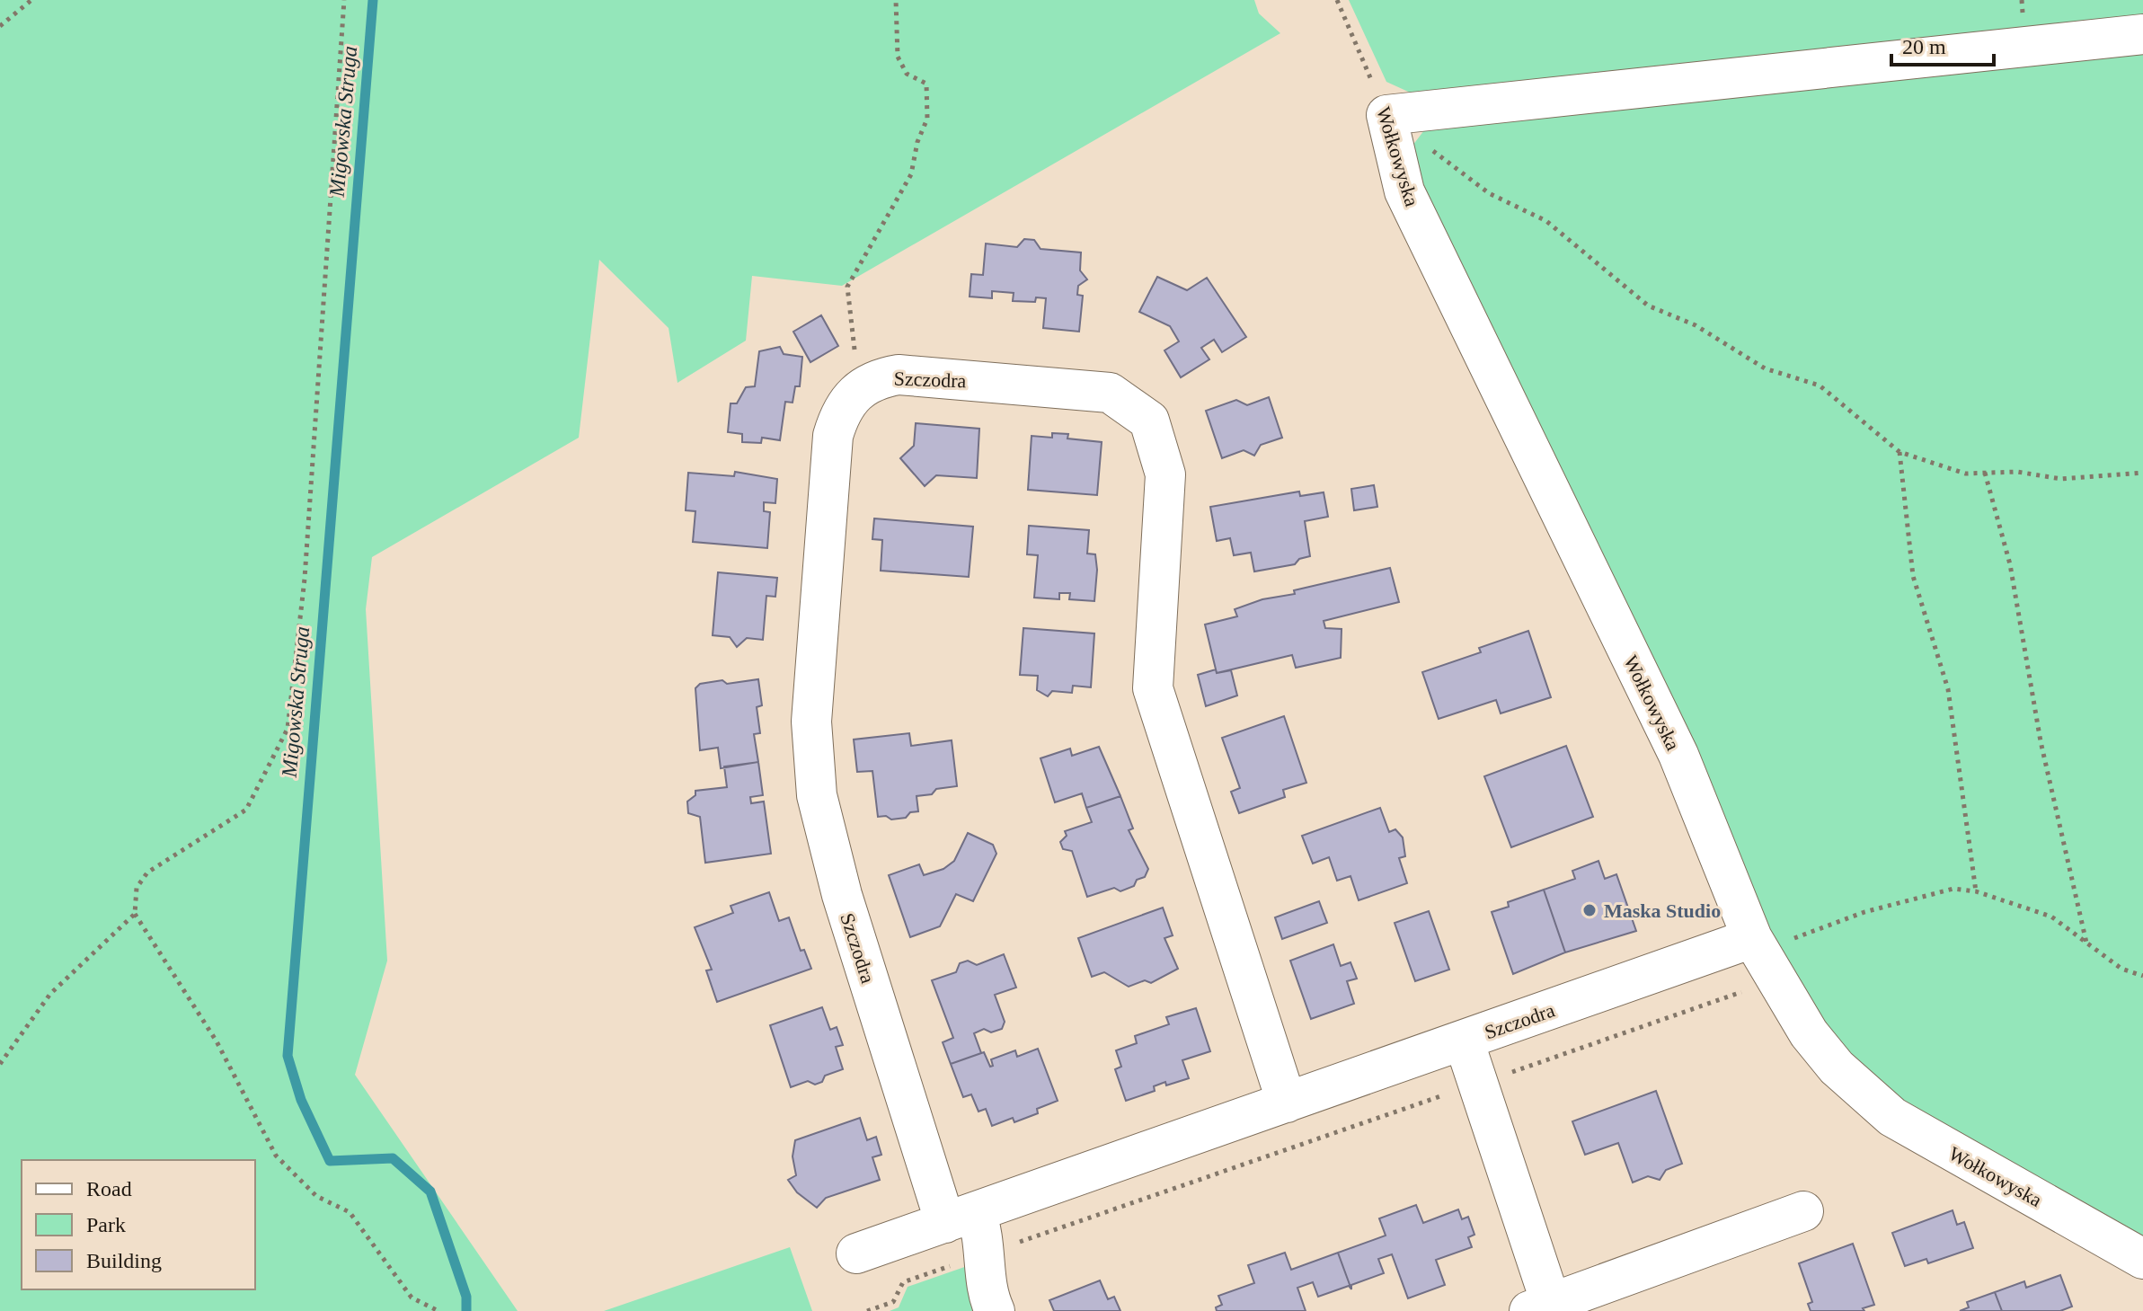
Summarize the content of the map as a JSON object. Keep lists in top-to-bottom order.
{
  "streets": {
    "street": ["Wołkowyska", "Szczodra"]
  },
  "crossings": [
    ["Wołkowyska", "Szczodra"]
  ],
  "water": ["Migowska Struga"],
  "places": ["Maska Studio"],
  "legend": ["Road", "Park", "Building"],
  "scale_bar": "20 m"
}
